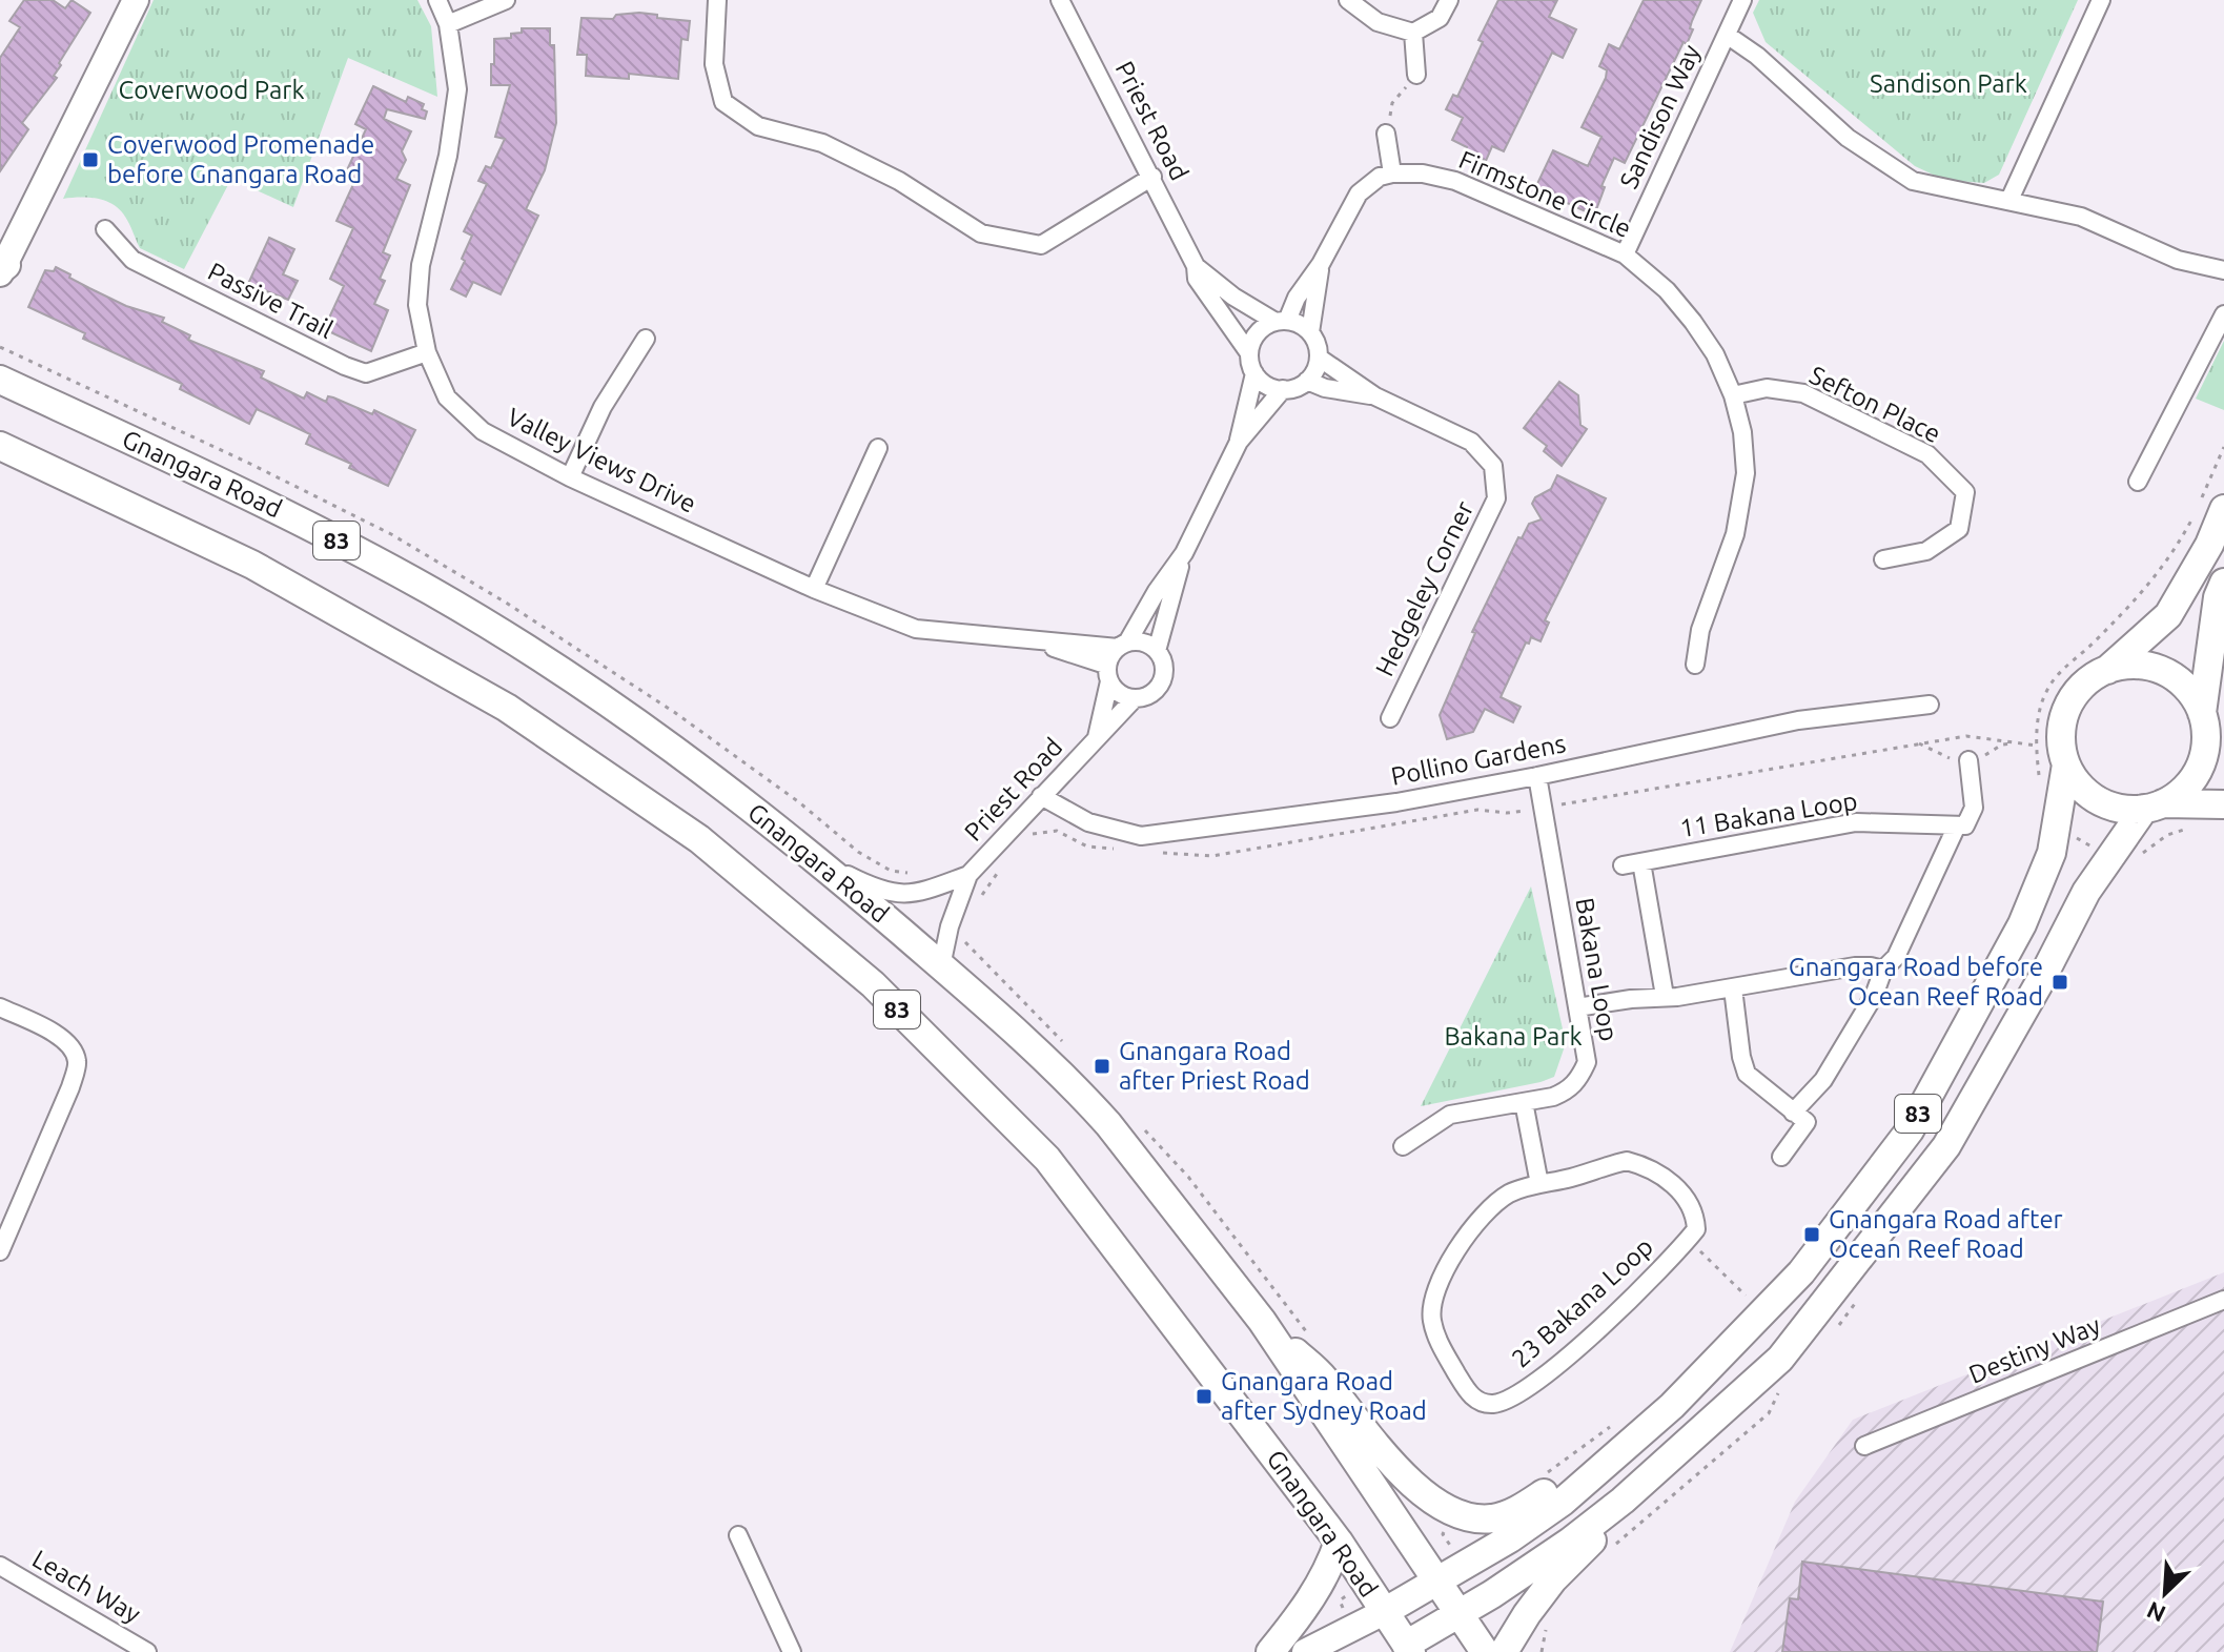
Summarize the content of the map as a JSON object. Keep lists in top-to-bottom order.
{
  "streets": {
    "main road": ["Gnangara Road", "83"],
    "street": [
      "Sandison Way",
      "Priest Road",
      "Firmstone Circle",
      "Passive Trail",
      "Sefton Place",
      "Valley Views Drive",
      "Hedgeley Corner",
      "Pollino Gardens",
      "11 Bakana Loop",
      "Bakana Loop",
      "23 Bakana Loop",
      "Destiny Way",
      "Leach Way"
    ]
  },
  "crossings": [
    ["Sandison Way", "Firmstone Circle"],
    ["Priest Road", "Valley Views Drive"],
    ["Priest Road", "Gnangara Road"],
    ["Priest Road", "Hedgeley Corner"],
    ["Priest Road", "Pollino Gardens"],
    ["Firmstone Circle", "Sefton Place"],
    ["Passive Trail", "Valley Views Drive"],
    ["Gnangara Road", "83"],
    ["Pollino Gardens", "Bakana Loop"]
  ],
  "parks": ["Sandison Park", "Coverwood Park", "Bakana Park"],
  "places": {
    "transit": [
      "Coverwood Promenade before Gnangara Road",
      "Gnangara Road before Ocean Reef Road",
      "Gnangara Road after Priest Road",
      "Gnangara Road after Ocean Reef Road",
      "Gnangara Road after Sydney Road"
    ]
  },
  "north": "bottom left"
}
